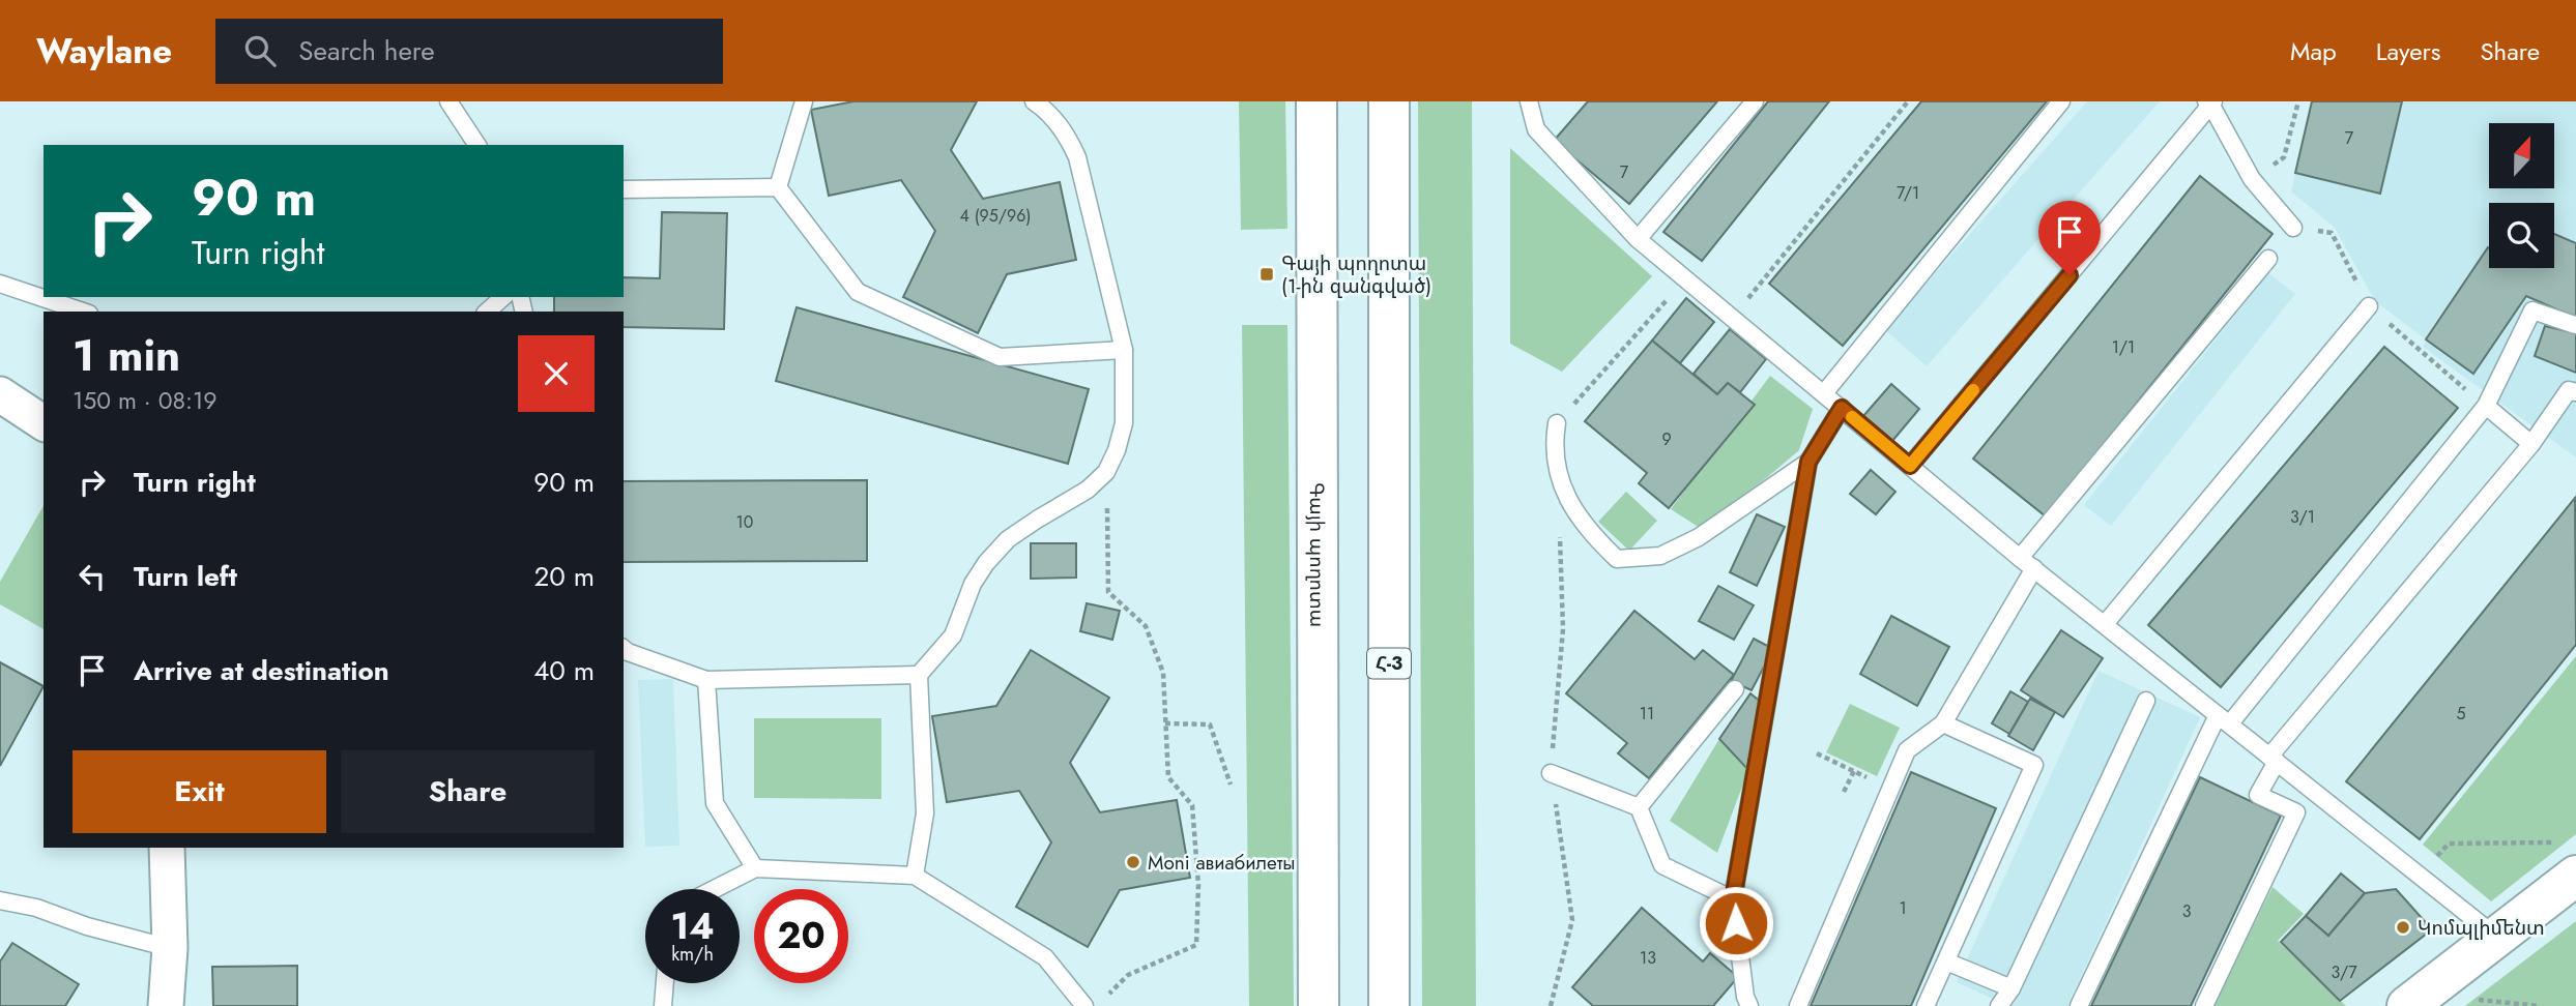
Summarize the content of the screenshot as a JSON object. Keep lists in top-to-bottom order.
{
  "streets": {
    "main road": ["Գայի պողոտա", "Հ-3"]
  },
  "places": {
    "transit": ["Գայի պողոտա (1-ին զանգված)"],
    "other": ["Moni авиабилеты", "Կոմպլիմենտ"]
  },
  "house_numbers": [
    "7",
    "7",
    "7/1",
    "4 (95/96)",
    "1/1",
    "9",
    "3/1",
    "10",
    "11",
    "5",
    "1",
    "3",
    "13",
    "3/7"
  ],
  "north": "top",
  "page": {
    "header": "Waylane",
    "search": "Search here",
    "nav": ["Map", "Layers", "Share"],
    "turn": ["90 m", "Turn right"],
    "heading": ["1 min", "150 m · 08:19"],
    "list": [
      {
        "name": "Turn right",
        "value": "90 m"
      },
      {
        "name": "Turn left",
        "value": "20 m"
      },
      {
        "name": "Arrive at destination",
        "value": "40 m"
      }
    ],
    "buttons": ["Exit", "Share"],
    "speed": "14 km/h",
    "limit": "20"
  }
}
